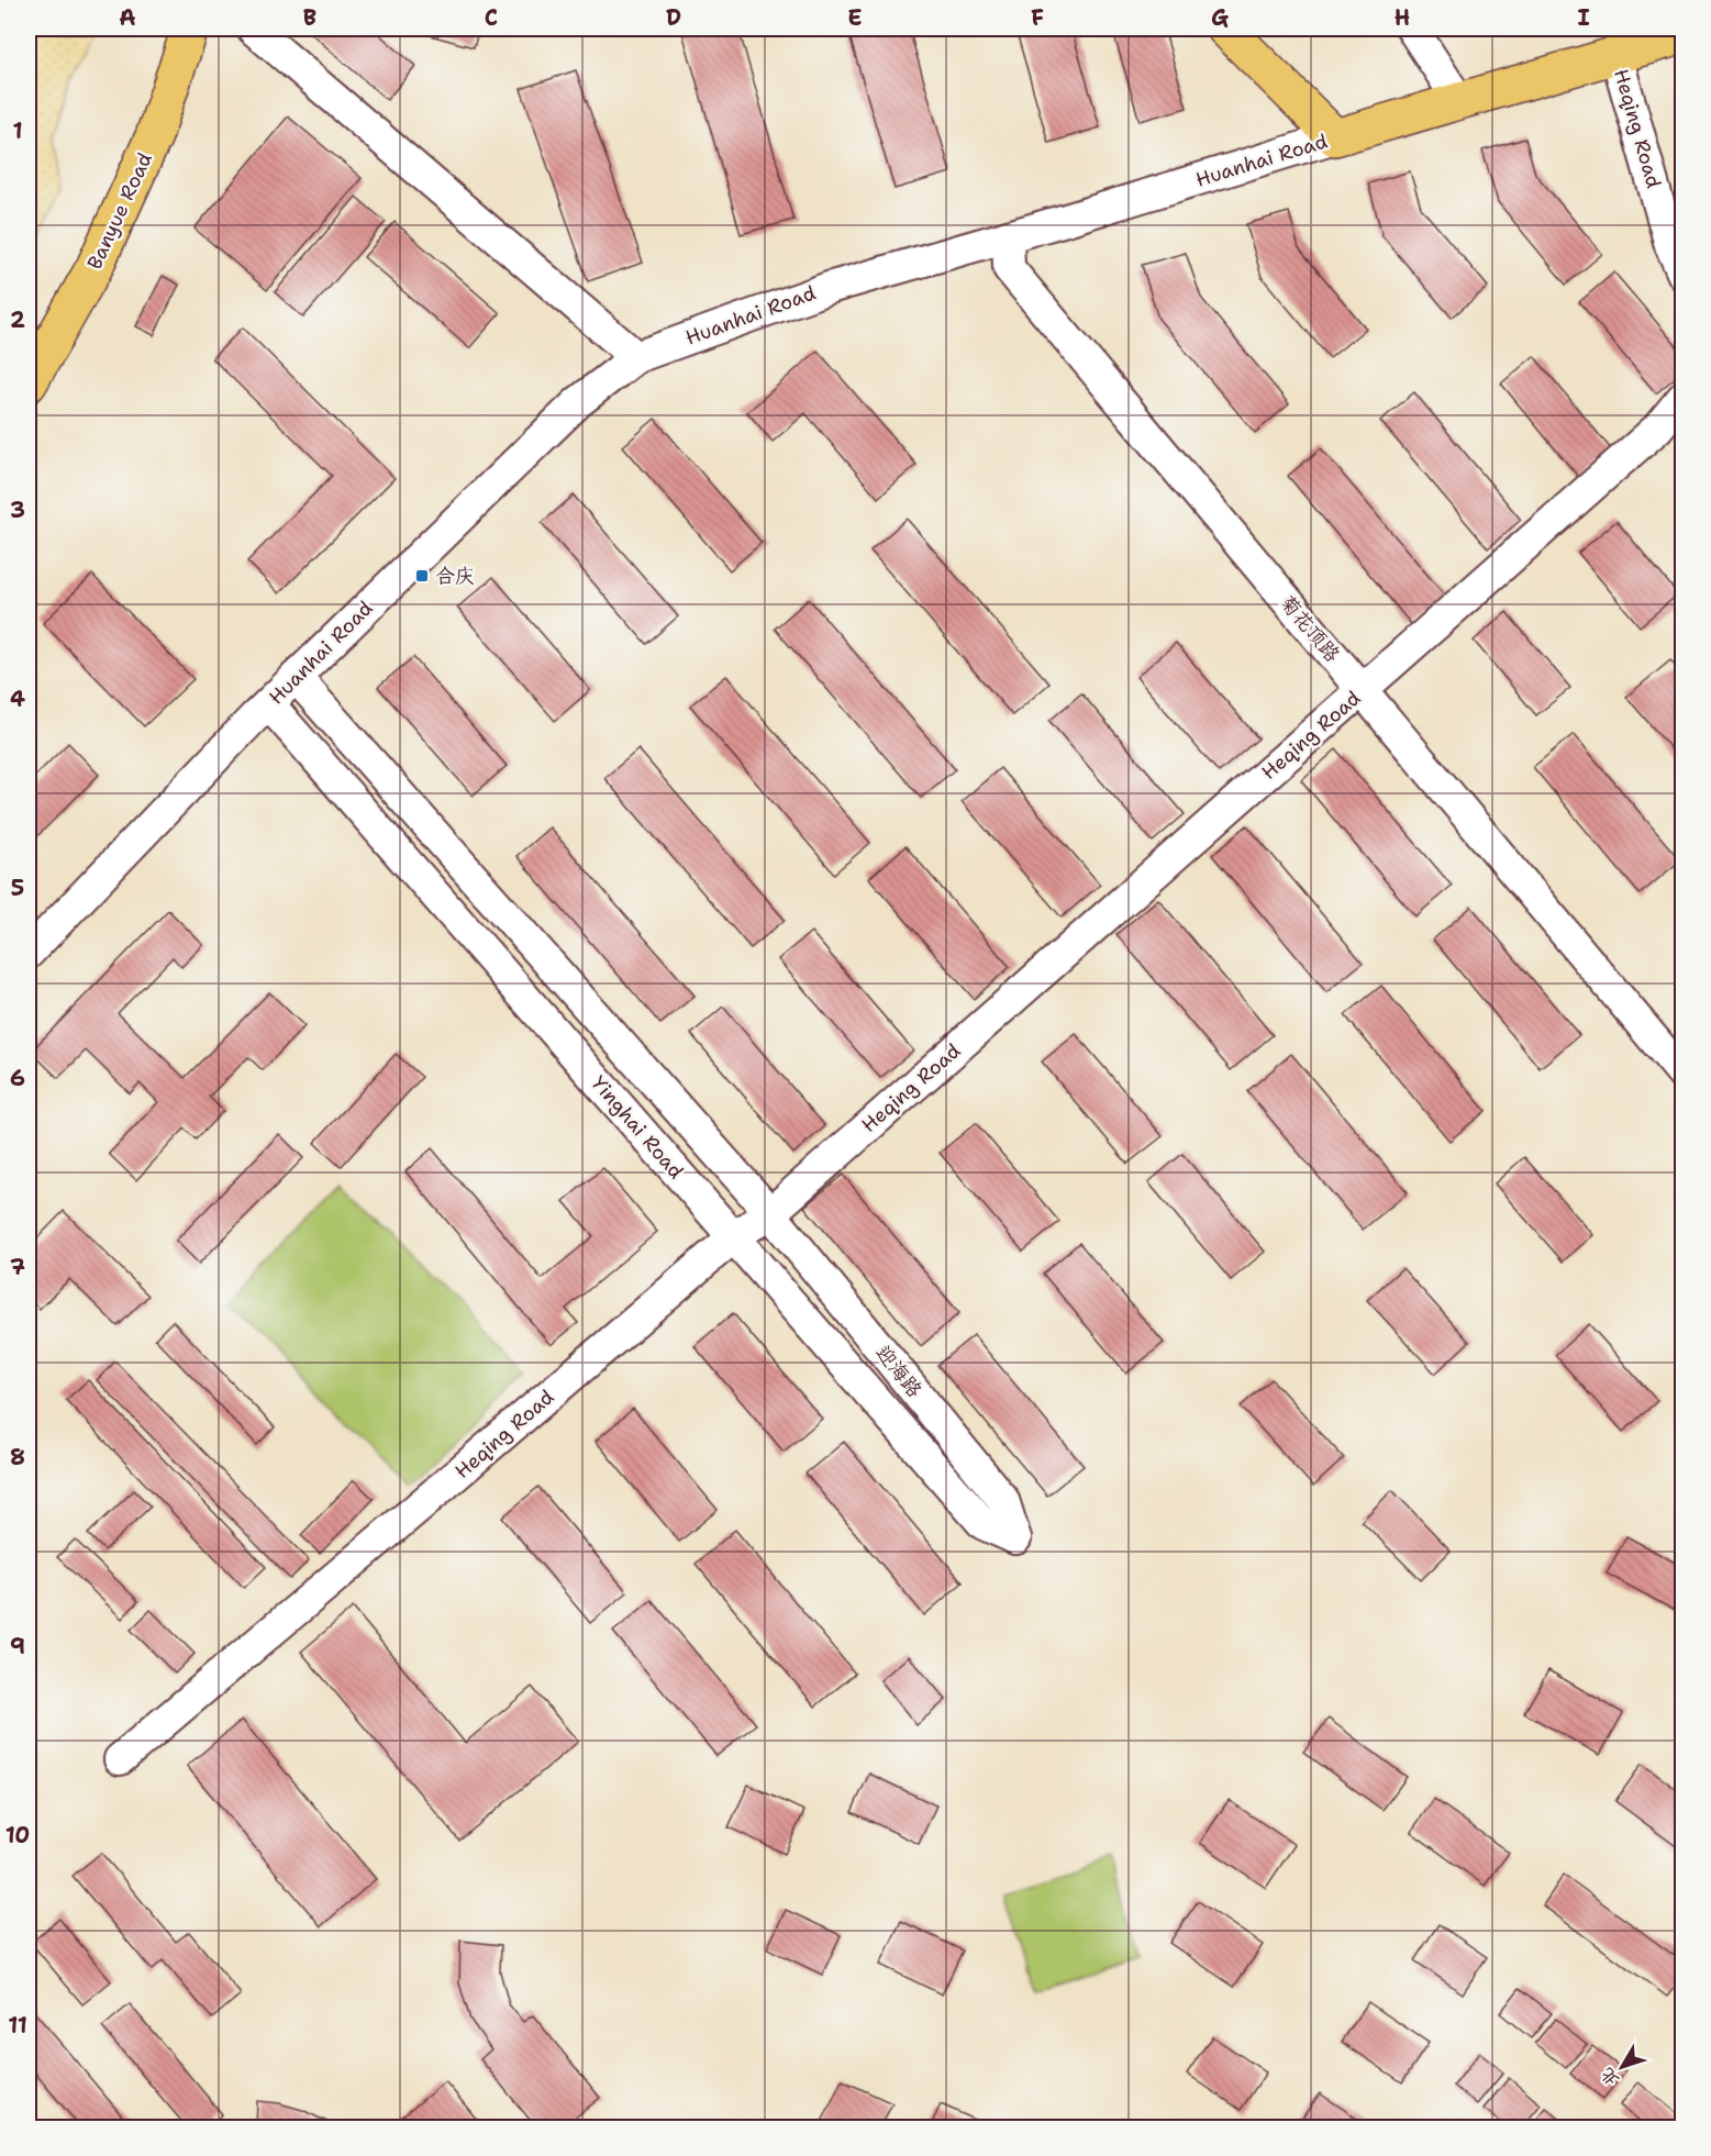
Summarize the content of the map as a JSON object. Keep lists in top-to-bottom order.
{
  "streets": {
    "main road": ["Huanhai Road", "Banyue Road"],
    "street": ["Heqing Road", "菊花顶路", "Yinghai Road"]
  },
  "crossings": [
    ["Heqing Road", "Huanhai Road"],
    ["Heqing Road", "菊花顶路"],
    ["Heqing Road", "Yinghai Road"],
    ["Huanhai Road", "菊花顶路"],
    ["Huanhai Road", "Yinghai Road"]
  ],
  "places": {
    "transit": ["合庆"]
  },
  "north": "bottom left",
  "grid": {
    "columns": [
      "A",
      "B",
      "C",
      "D",
      "E",
      "F",
      "G",
      "H",
      "I"
    ],
    "rows": [
      "1",
      "2",
      "3",
      "4",
      "5",
      "6",
      "7",
      "8",
      "9",
      "10",
      "11"
    ]
  }
}
